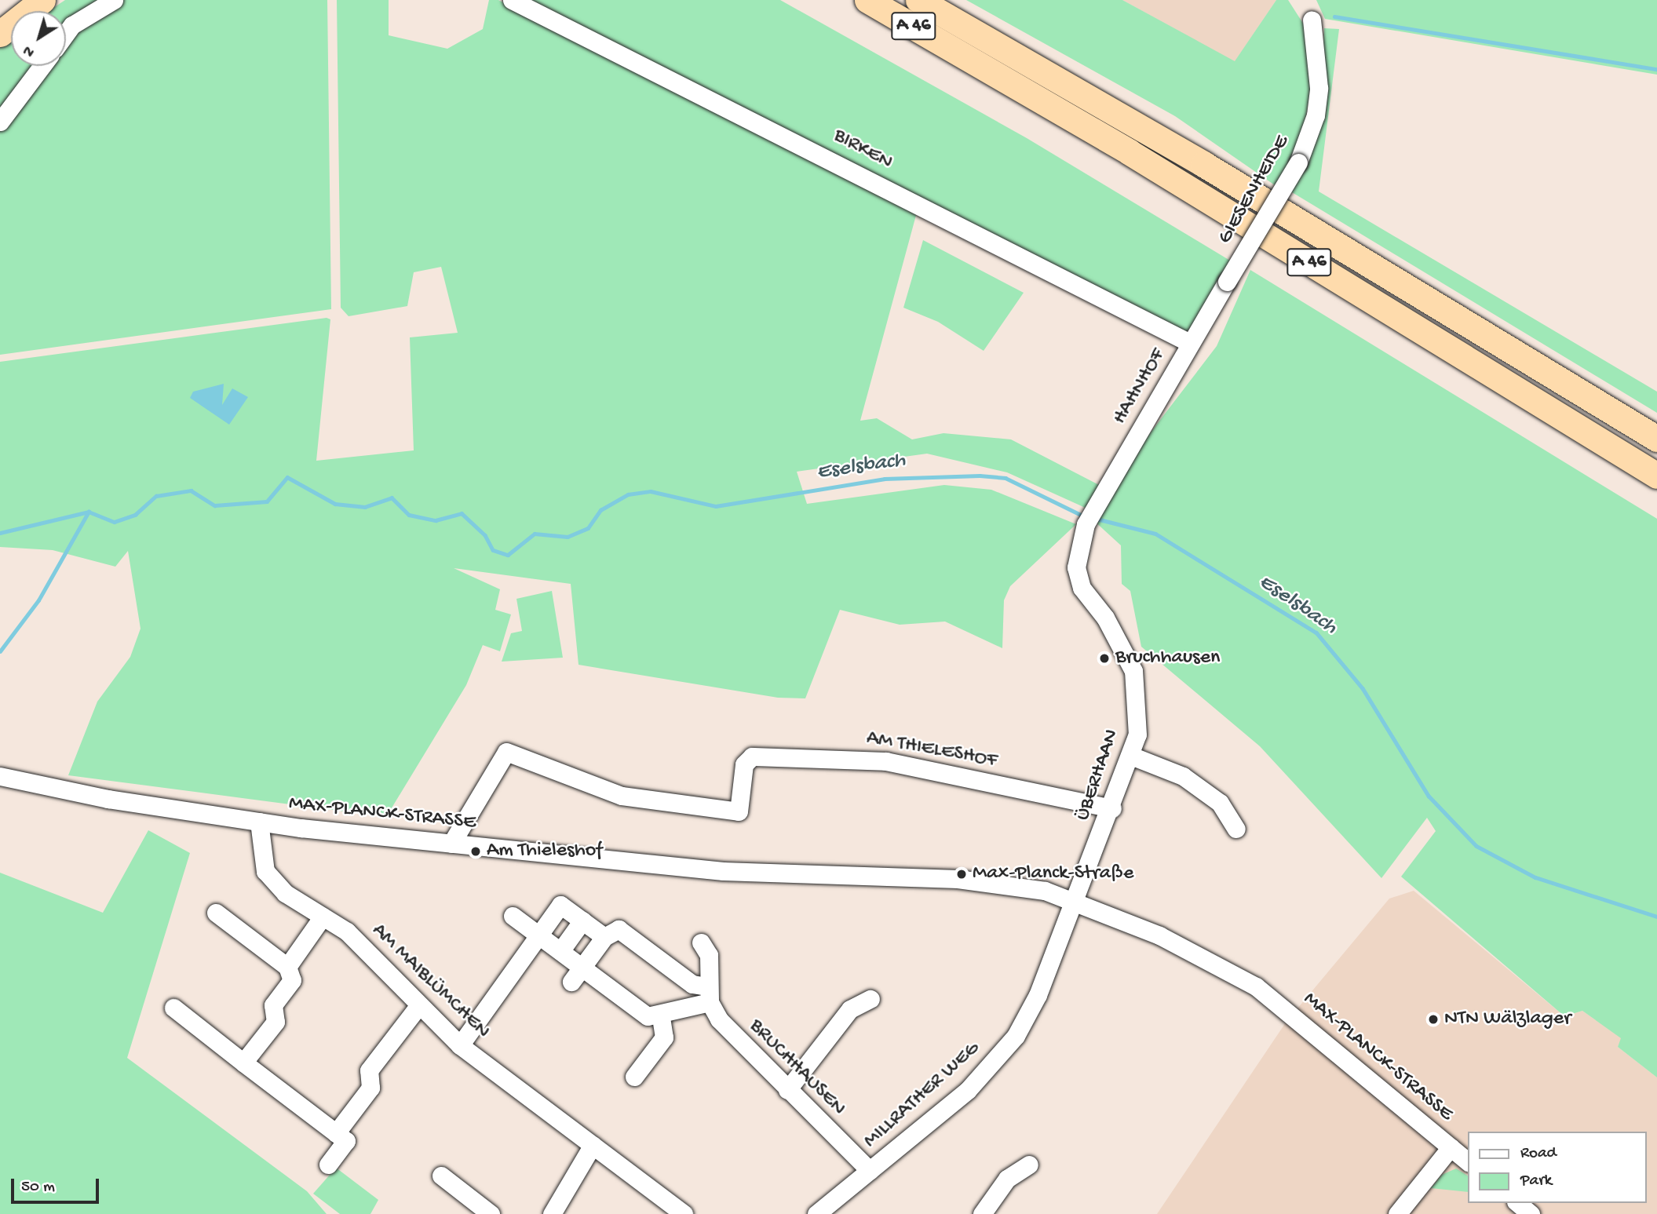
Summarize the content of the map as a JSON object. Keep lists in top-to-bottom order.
{
  "streets": {
    "highway": ["A 46"],
    "street": [
      "BIRKEN",
      "GIESENHEIDE",
      "HAHNHOF",
      "AM THIELESHOF",
      "ÜBERHAAN",
      "MAX-PLANCK-STRASSE",
      "AM MAIBLÜMCHEN",
      "BRUCHHAUSEN",
      "MILLRATHER WEG"
    ]
  },
  "crossings": [
    ["BIRKEN", "HAHNHOF"],
    ["GIESENHEIDE", "HAHNHOF"],
    ["HAHNHOF", "ÜBERHAAN"],
    ["AM THIELESHOF", "ÜBERHAAN"],
    ["AM THIELESHOF", "MAX-PLANCK-STRASSE"],
    ["ÜBERHAAN", "MAX-PLANCK-STRASSE"],
    ["ÜBERHAAN", "MILLRATHER WEG"],
    ["MAX-PLANCK-STRASSE", "AM MAIBLÜMCHEN"],
    ["MAX-PLANCK-STRASSE", "MILLRATHER WEG"],
    ["BRUCHHAUSEN", "MILLRATHER WEG"]
  ],
  "water": ["Eselsbach"],
  "places": [
    "Bruchhausen",
    "Am Thieleshof",
    "Max-Planck-Straße",
    "NTN Wälzlager"
  ],
  "legend": ["Road", "Park"],
  "scale_bar": "50 m",
  "north": "bottom left"
}
